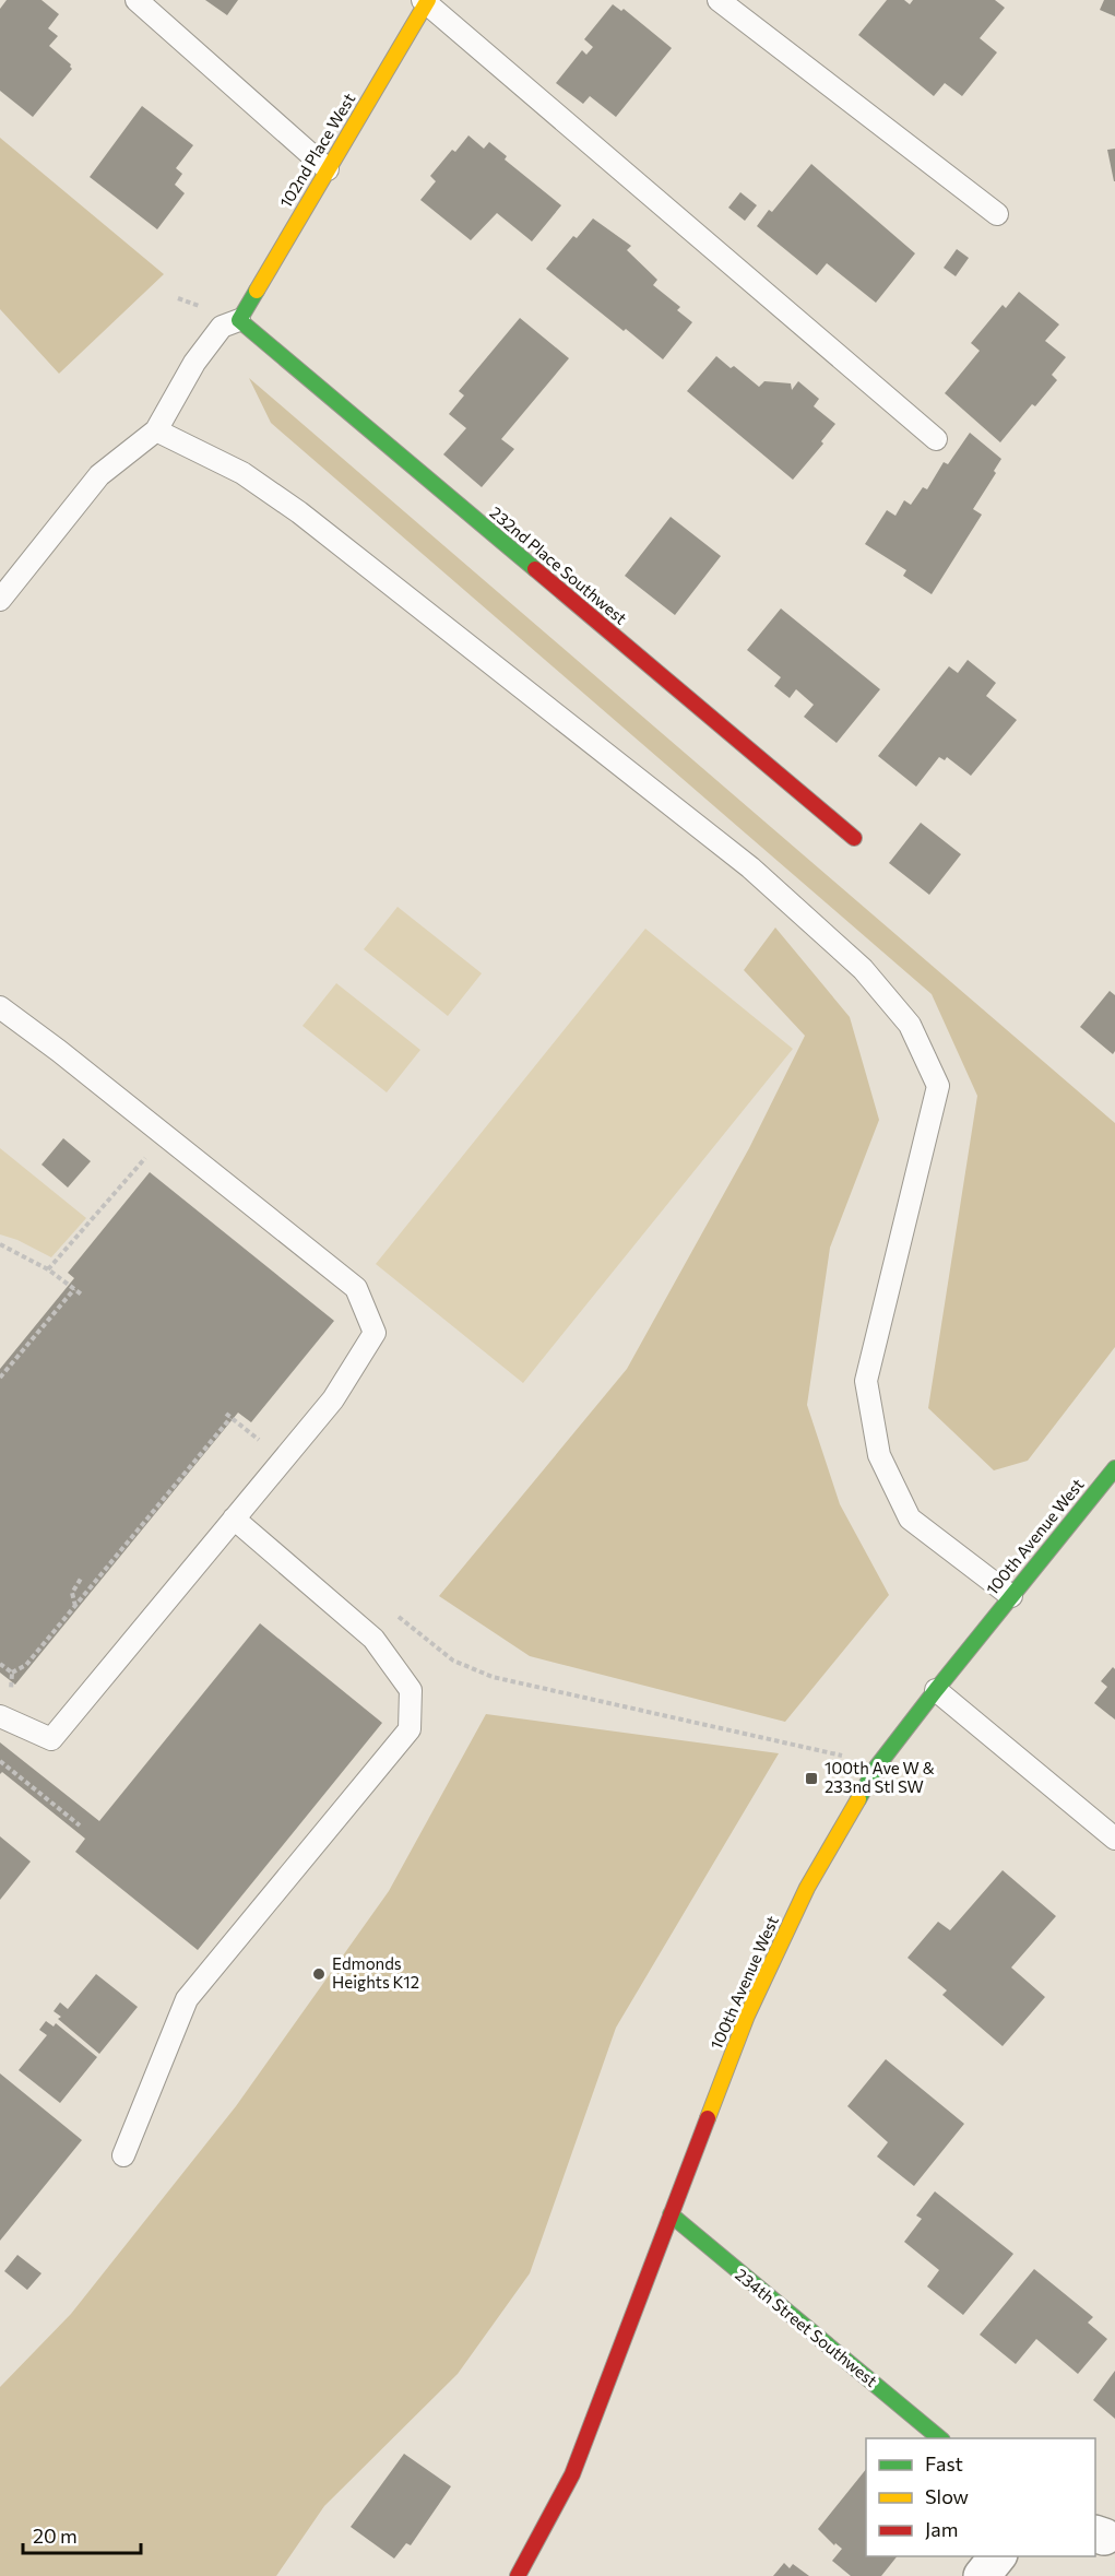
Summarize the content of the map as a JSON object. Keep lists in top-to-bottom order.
{
  "streets": {
    "street": [
      "102nd Place West",
      "232nd Place Southwest",
      "100th Avenue West",
      "234th Street Southwest"
    ]
  },
  "crossings": [
    ["102nd Place West", "232nd Place Southwest"],
    ["100th Avenue West", "234th Street Southwest"]
  ],
  "places": {
    "transit": ["100th Ave W & 233nd Stl SW"],
    "other": ["Edmonds Heights K12"]
  },
  "legend": ["Fast", "Slow", "Jam"],
  "scale_bar": "20 m"
}
